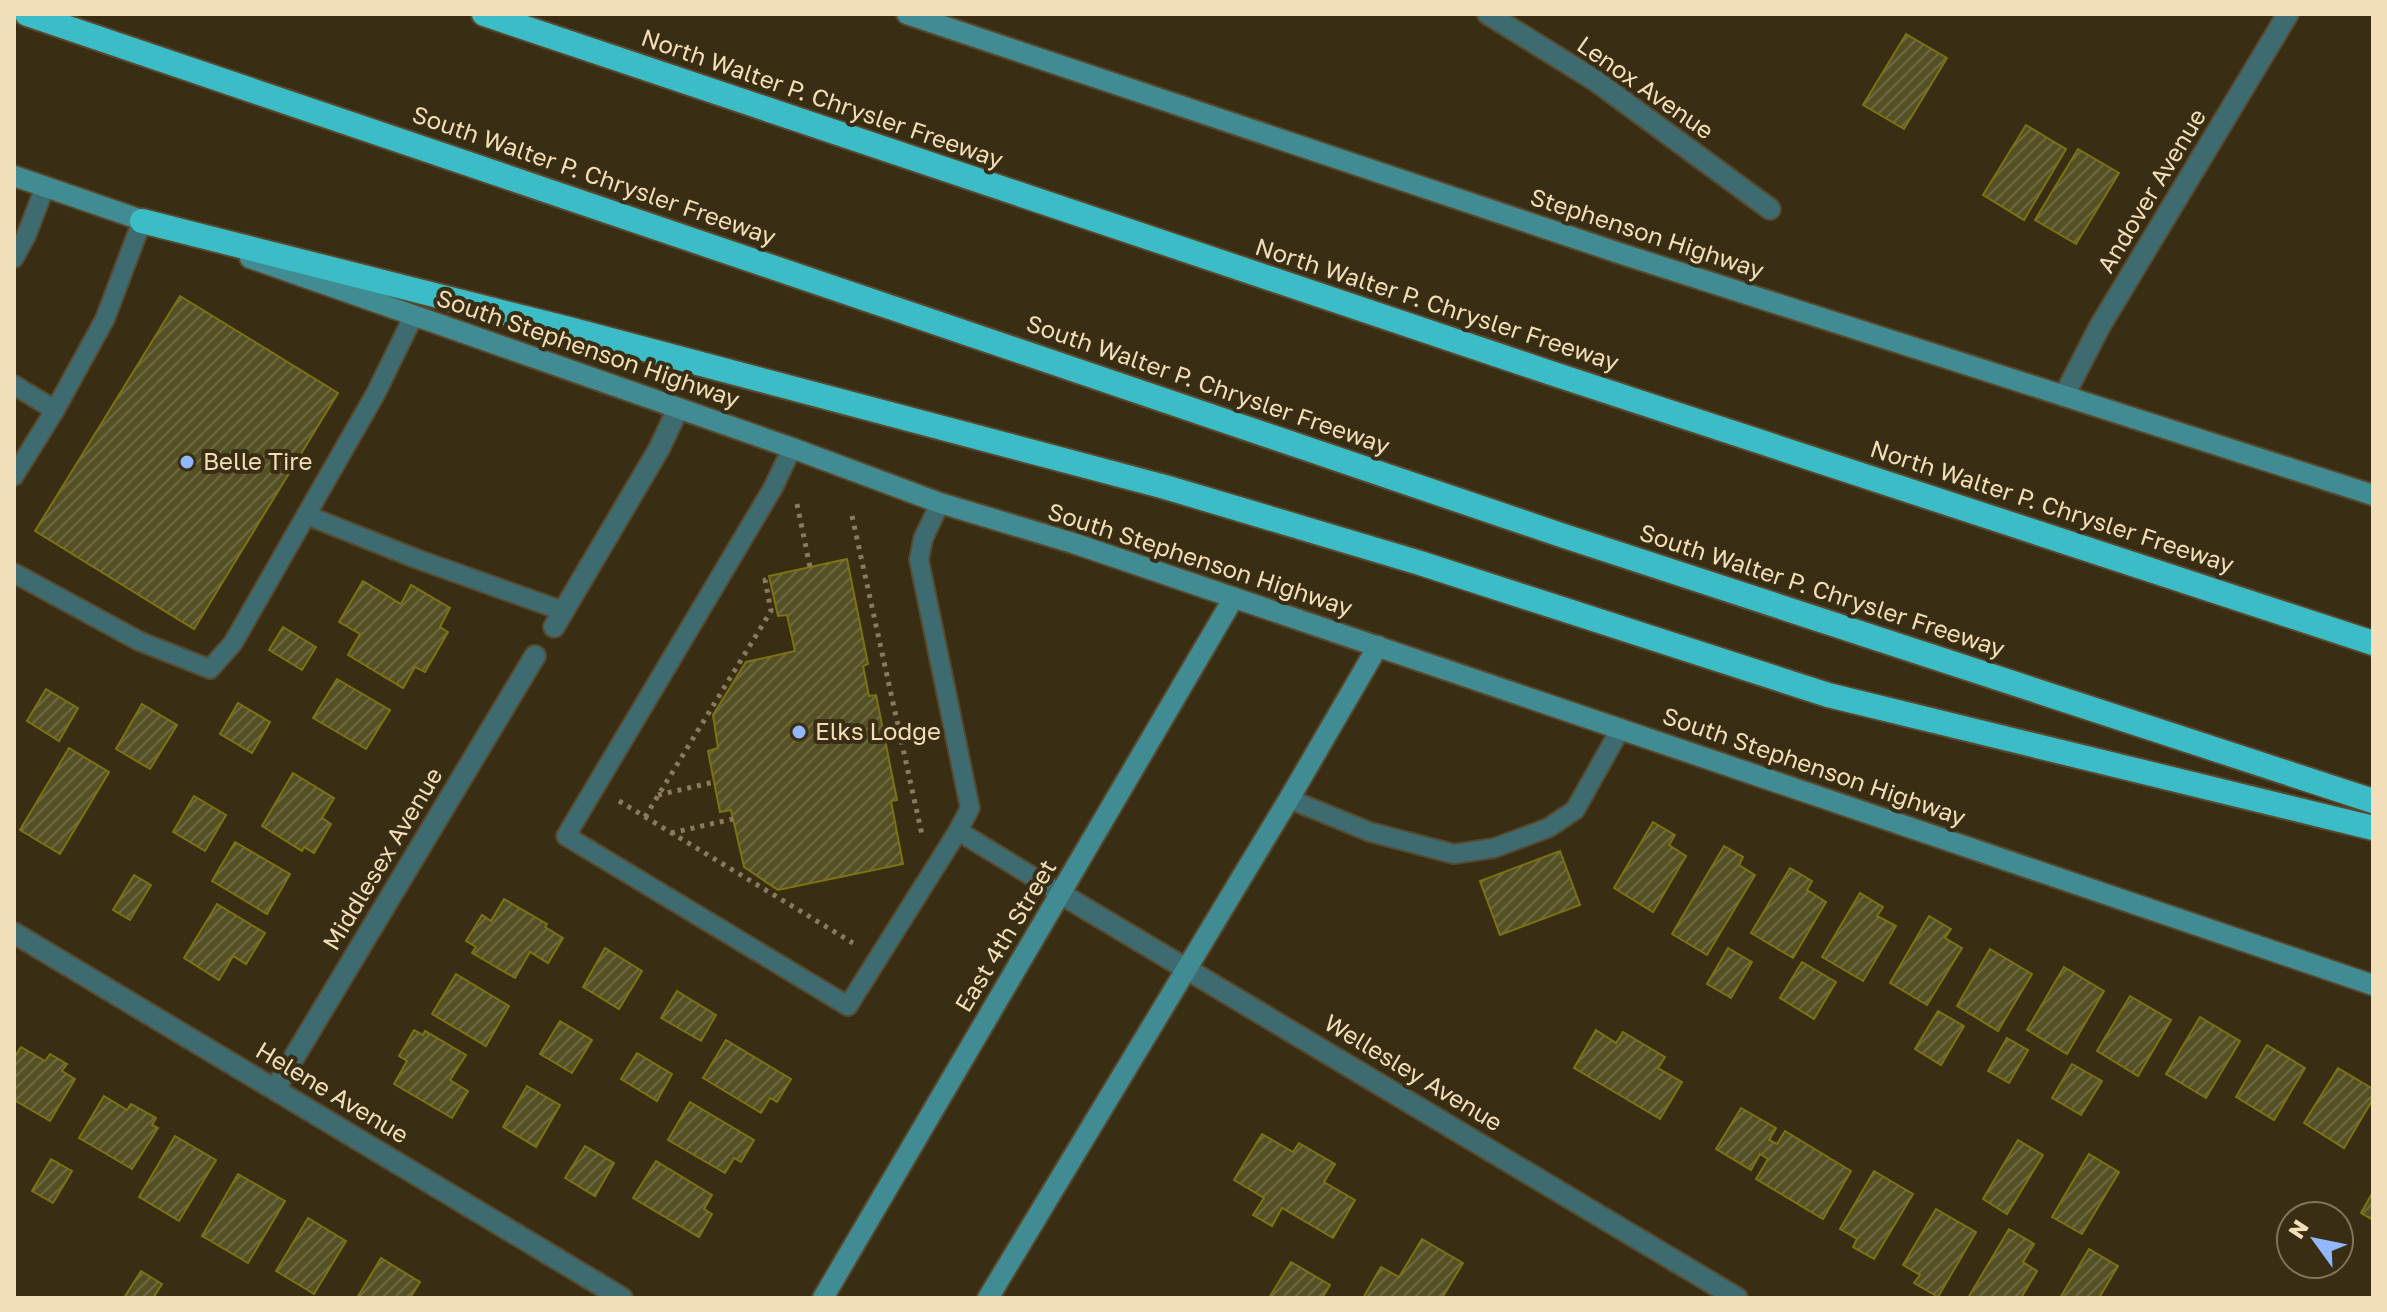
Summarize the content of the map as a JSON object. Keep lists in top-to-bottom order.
{
  "streets": {
    "highway": ["North Walter P. Chrysler Freeway", "South Walter P. Chrysler Freeway"],
    "main road": ["Stephenson Highway", "South Stephenson Highway", "East 4th Street"],
    "street": [
      "Lenox Avenue",
      "Andover Avenue",
      "Middlesex Avenue",
      "Wellesley Avenue",
      "Helene Avenue"
    ]
  },
  "crossings": [
    ["Andover Avenue", "Stephenson Highway"],
    ["South Stephenson Highway", "East 4th Street"],
    ["Middlesex Avenue", "Helene Avenue"],
    ["East 4th Street", "Wellesley Avenue"]
  ],
  "places": ["Belle Tire", "Elks Lodge"],
  "north": "top left"
}
